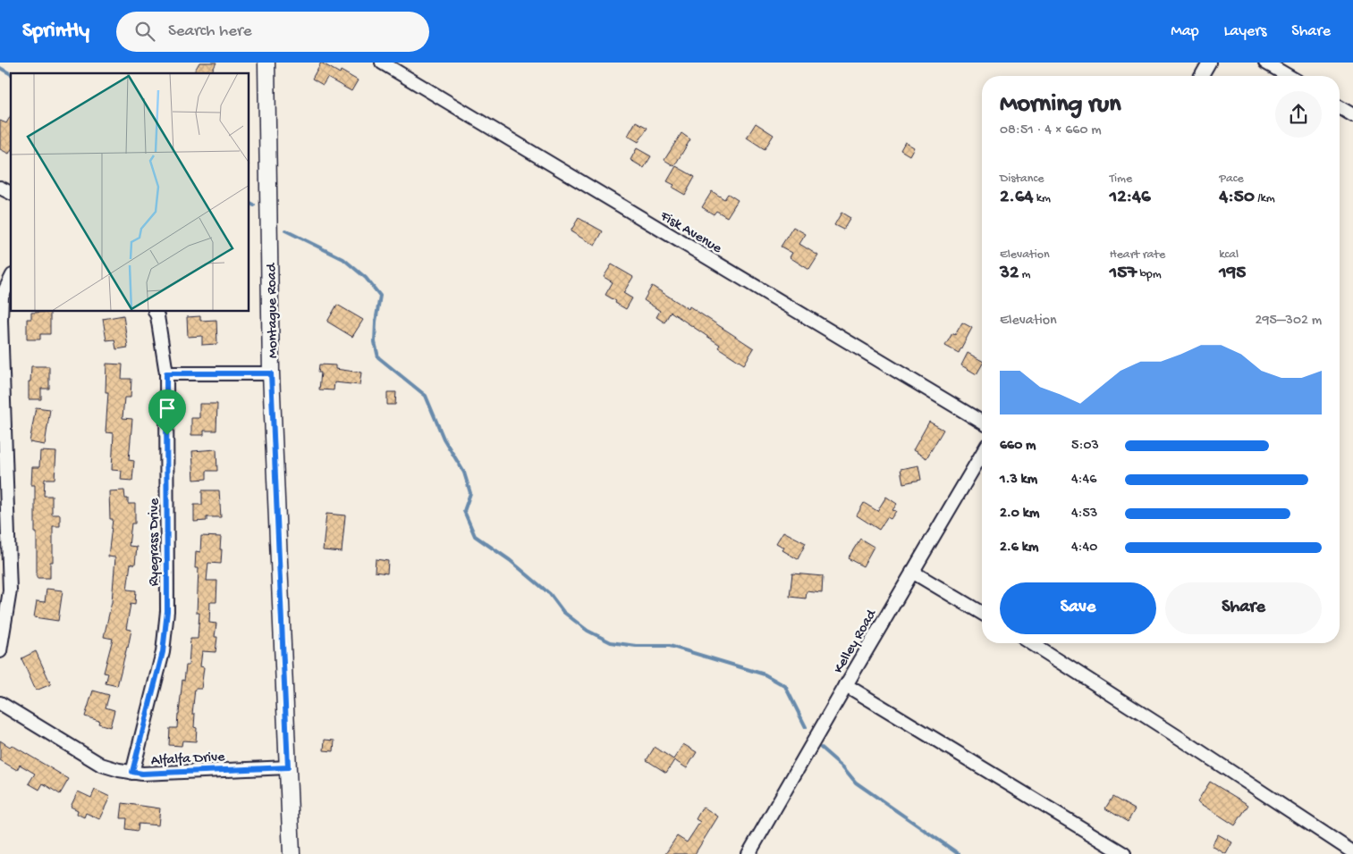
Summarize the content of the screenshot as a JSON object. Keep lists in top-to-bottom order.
{
  "streets": {
    "main road": ["Montague Road"],
    "street": [
      "Fisk Avenue",
      "Ryegrass Drive",
      "Kelley Road",
      "Alfalfa Drive"
    ]
  },
  "crossings": [
    ["Montague Road", "Alfalfa Drive"],
    ["Ryegrass Drive", "Alfalfa Drive"]
  ],
  "page": {
    "header": "Sprintly",
    "search": "Search here",
    "nav": ["Map", "Layers", "Share"],
    "heading": ["Morning run", "08:51 · 4 × 660 m"],
    "stats": [
      ["Distance", "2.64 km"],
      ["Time", "12:46"],
      ["Pace", "4:50 /km"],
      ["Elevation", "32 m"],
      ["Heart rate", "157 bpm"],
      ["kcal", "195"]
    ],
    "chart": ["Elevation", "295–302 m"],
    "list": [
      {
        "name": "660 m",
        "note": "5:03"
      },
      {
        "name": "1.3 km",
        "note": "4:46"
      },
      {
        "name": "2.0 km",
        "note": "4:53"
      },
      {
        "name": "2.6 km",
        "note": "4:40"
      }
    ],
    "buttons": ["Save", "Share"]
  }
}
